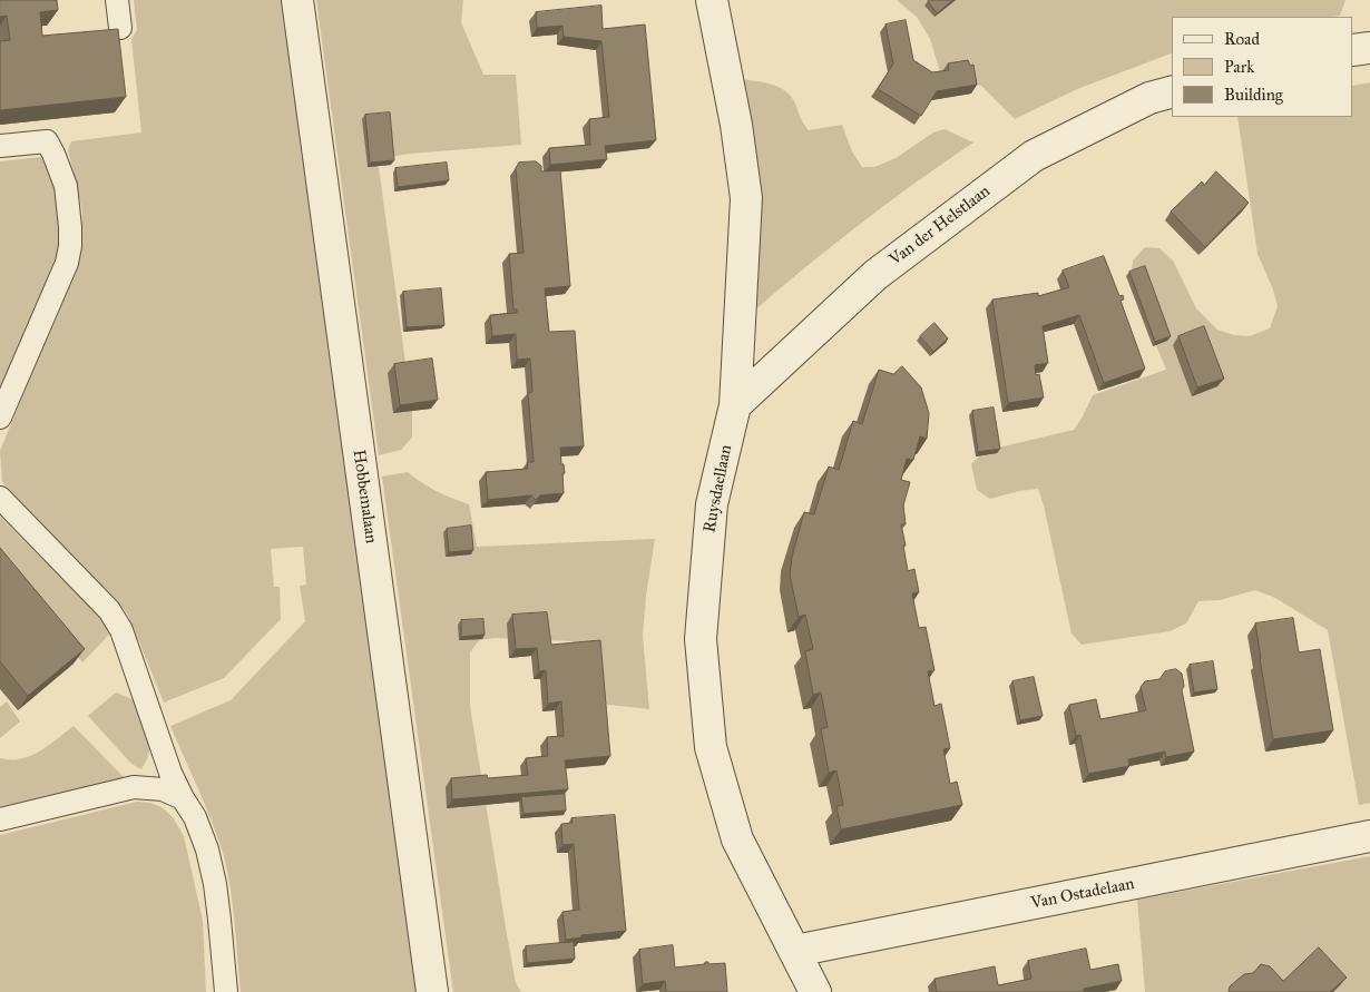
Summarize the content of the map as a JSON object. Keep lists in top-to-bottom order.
{
  "streets": {
    "street": [
      "Van der Helstlaan",
      "Ruysdaellaan",
      "Hobbemalaan",
      "Van Ostadelaan"
    ]
  },
  "crossings": [
    ["Van der Helstlaan", "Ruysdaellaan"],
    ["Ruysdaellaan", "Van Ostadelaan"]
  ],
  "legend": ["Road", "Park", "Building"]
}
